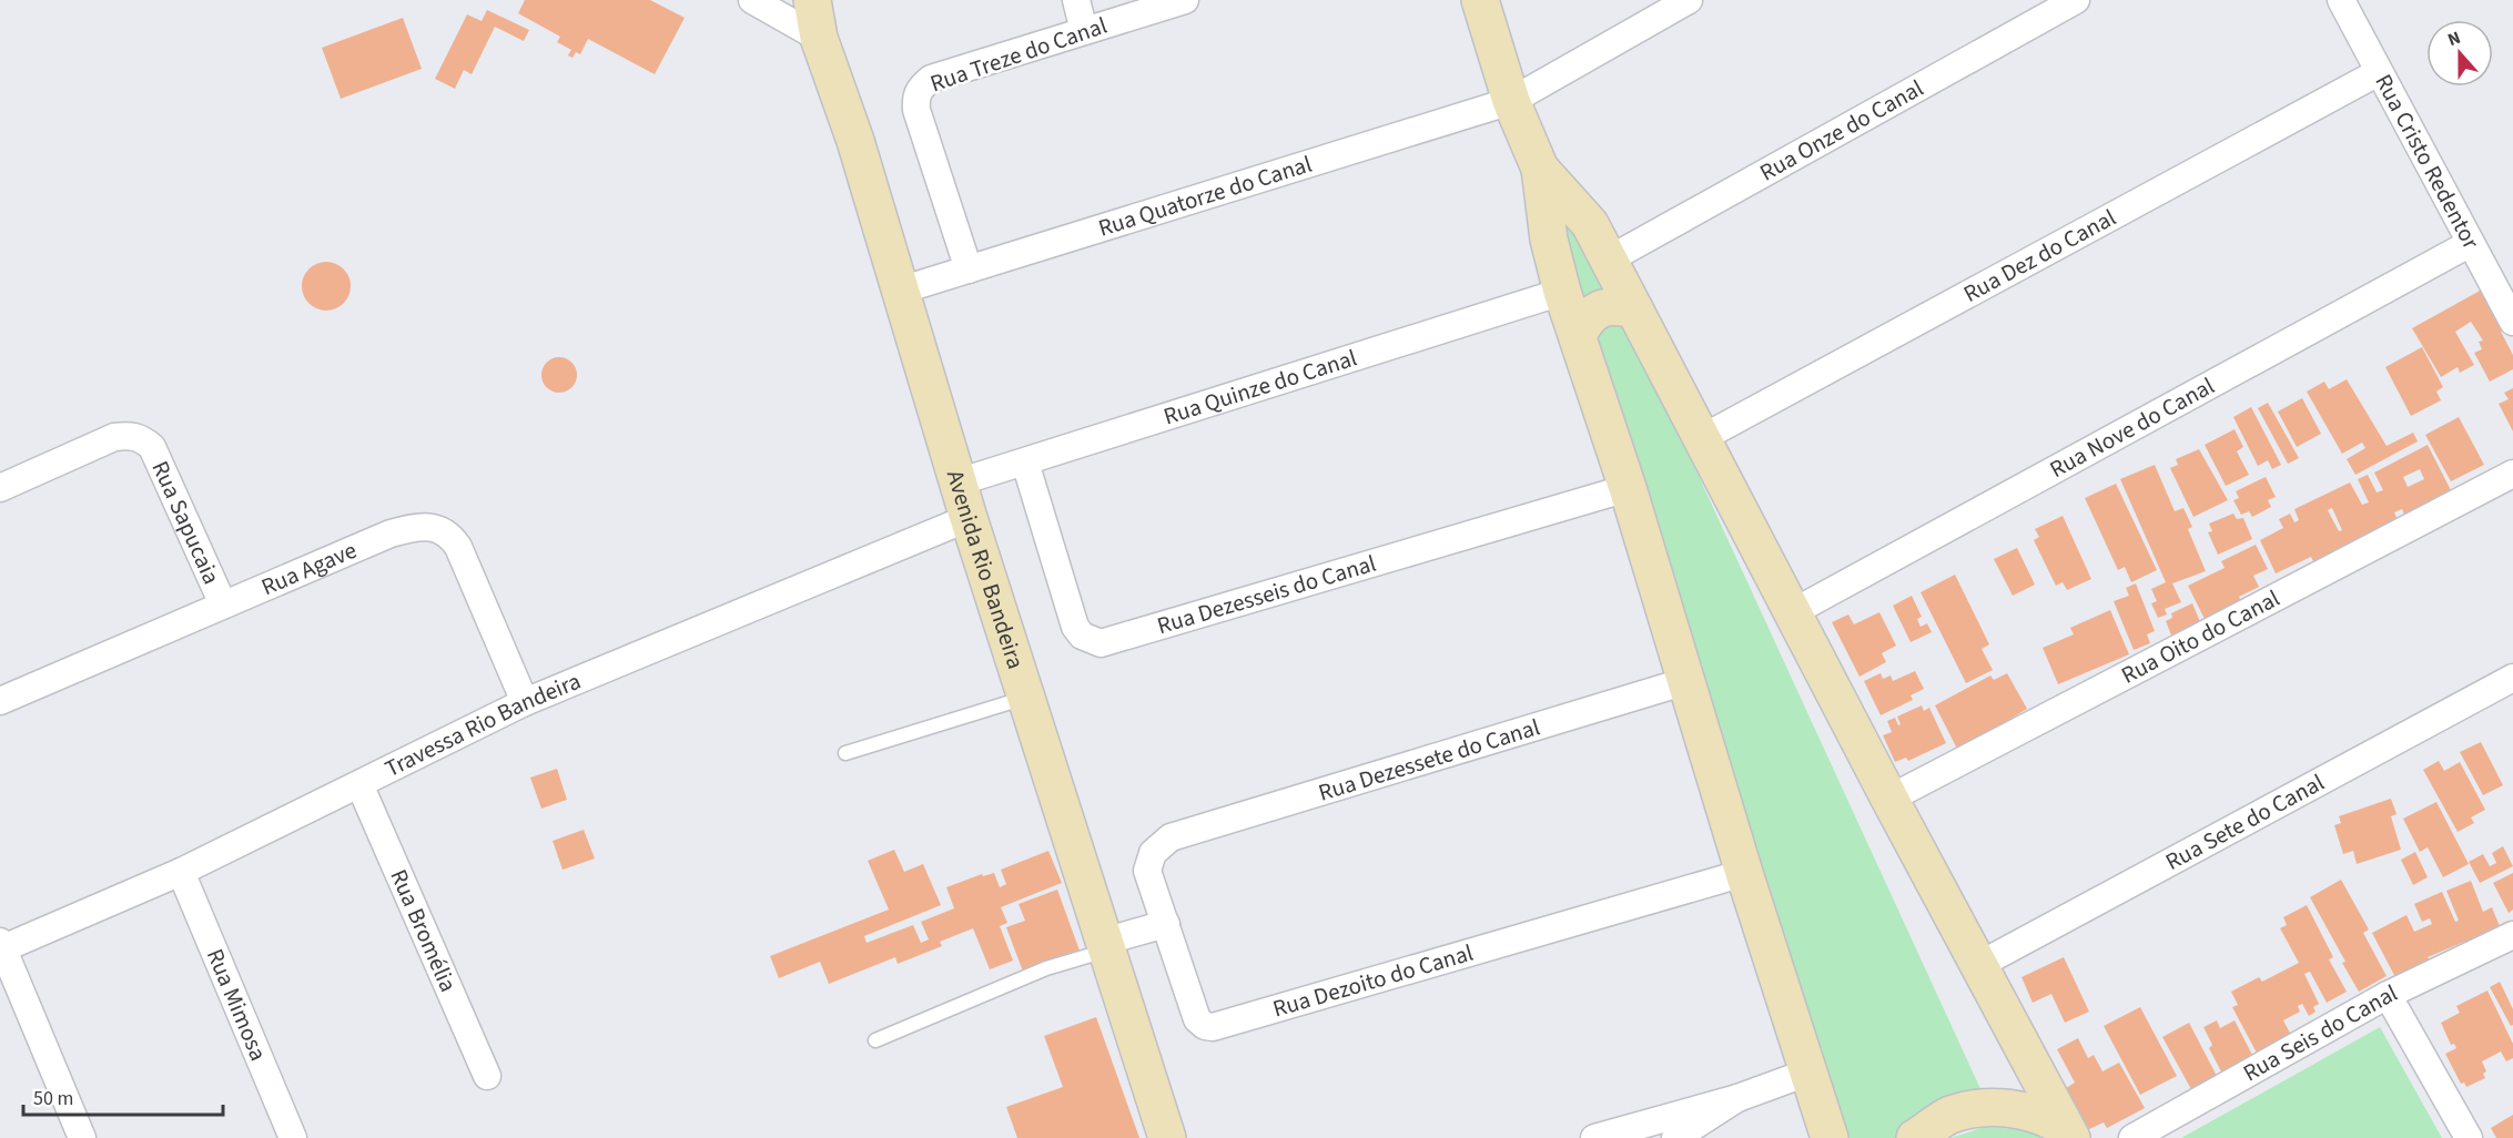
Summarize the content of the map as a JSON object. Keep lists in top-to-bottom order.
{
  "streets": {
    "street": [
      "Rua Treze do Canal",
      "Rua Onze do Canal",
      "Rua Cristo Redentor",
      "Rua Quatorze do Canal",
      "Rua Dez do Canal",
      "Rua Quinze do Canal",
      "Rua Nove do Canal",
      "Rua Sapucaia",
      "Rua Agave",
      "Avenida Rio Bandeira",
      "Rua Dezesseis do Canal",
      "Rua Oito do Canal",
      "Travessa Rio Bandeira",
      "Rua Dezessete do Canal",
      "Rua Sete do Canal",
      "Rua Bromélia",
      "Rua Dezoito do Canal",
      "Rua Mimosa",
      "Rua Seis do Canal"
    ]
  },
  "crossings": [
    ["Rua Treze do Canal", "Rua Quatorze do Canal"],
    ["Rua Cristo Redentor", "Rua Dez do Canal"],
    ["Rua Cristo Redentor", "Rua Nove do Canal"],
    ["Rua Quatorze do Canal", "Avenida Rio Bandeira"],
    ["Rua Quinze do Canal", "Avenida Rio Bandeira"],
    ["Rua Quinze do Canal", "Rua Dezesseis do Canal"],
    ["Rua Sapucaia", "Rua Agave"],
    ["Rua Agave", "Travessa Rio Bandeira"],
    ["Avenida Rio Bandeira", "Travessa Rio Bandeira"],
    ["Travessa Rio Bandeira", "Rua Bromélia"],
    ["Travessa Rio Bandeira", "Rua Mimosa"],
    ["Rua Dezessete do Canal", "Rua Dezoito do Canal"]
  ],
  "scale_bar": "50 m",
  "north": "top"
}
